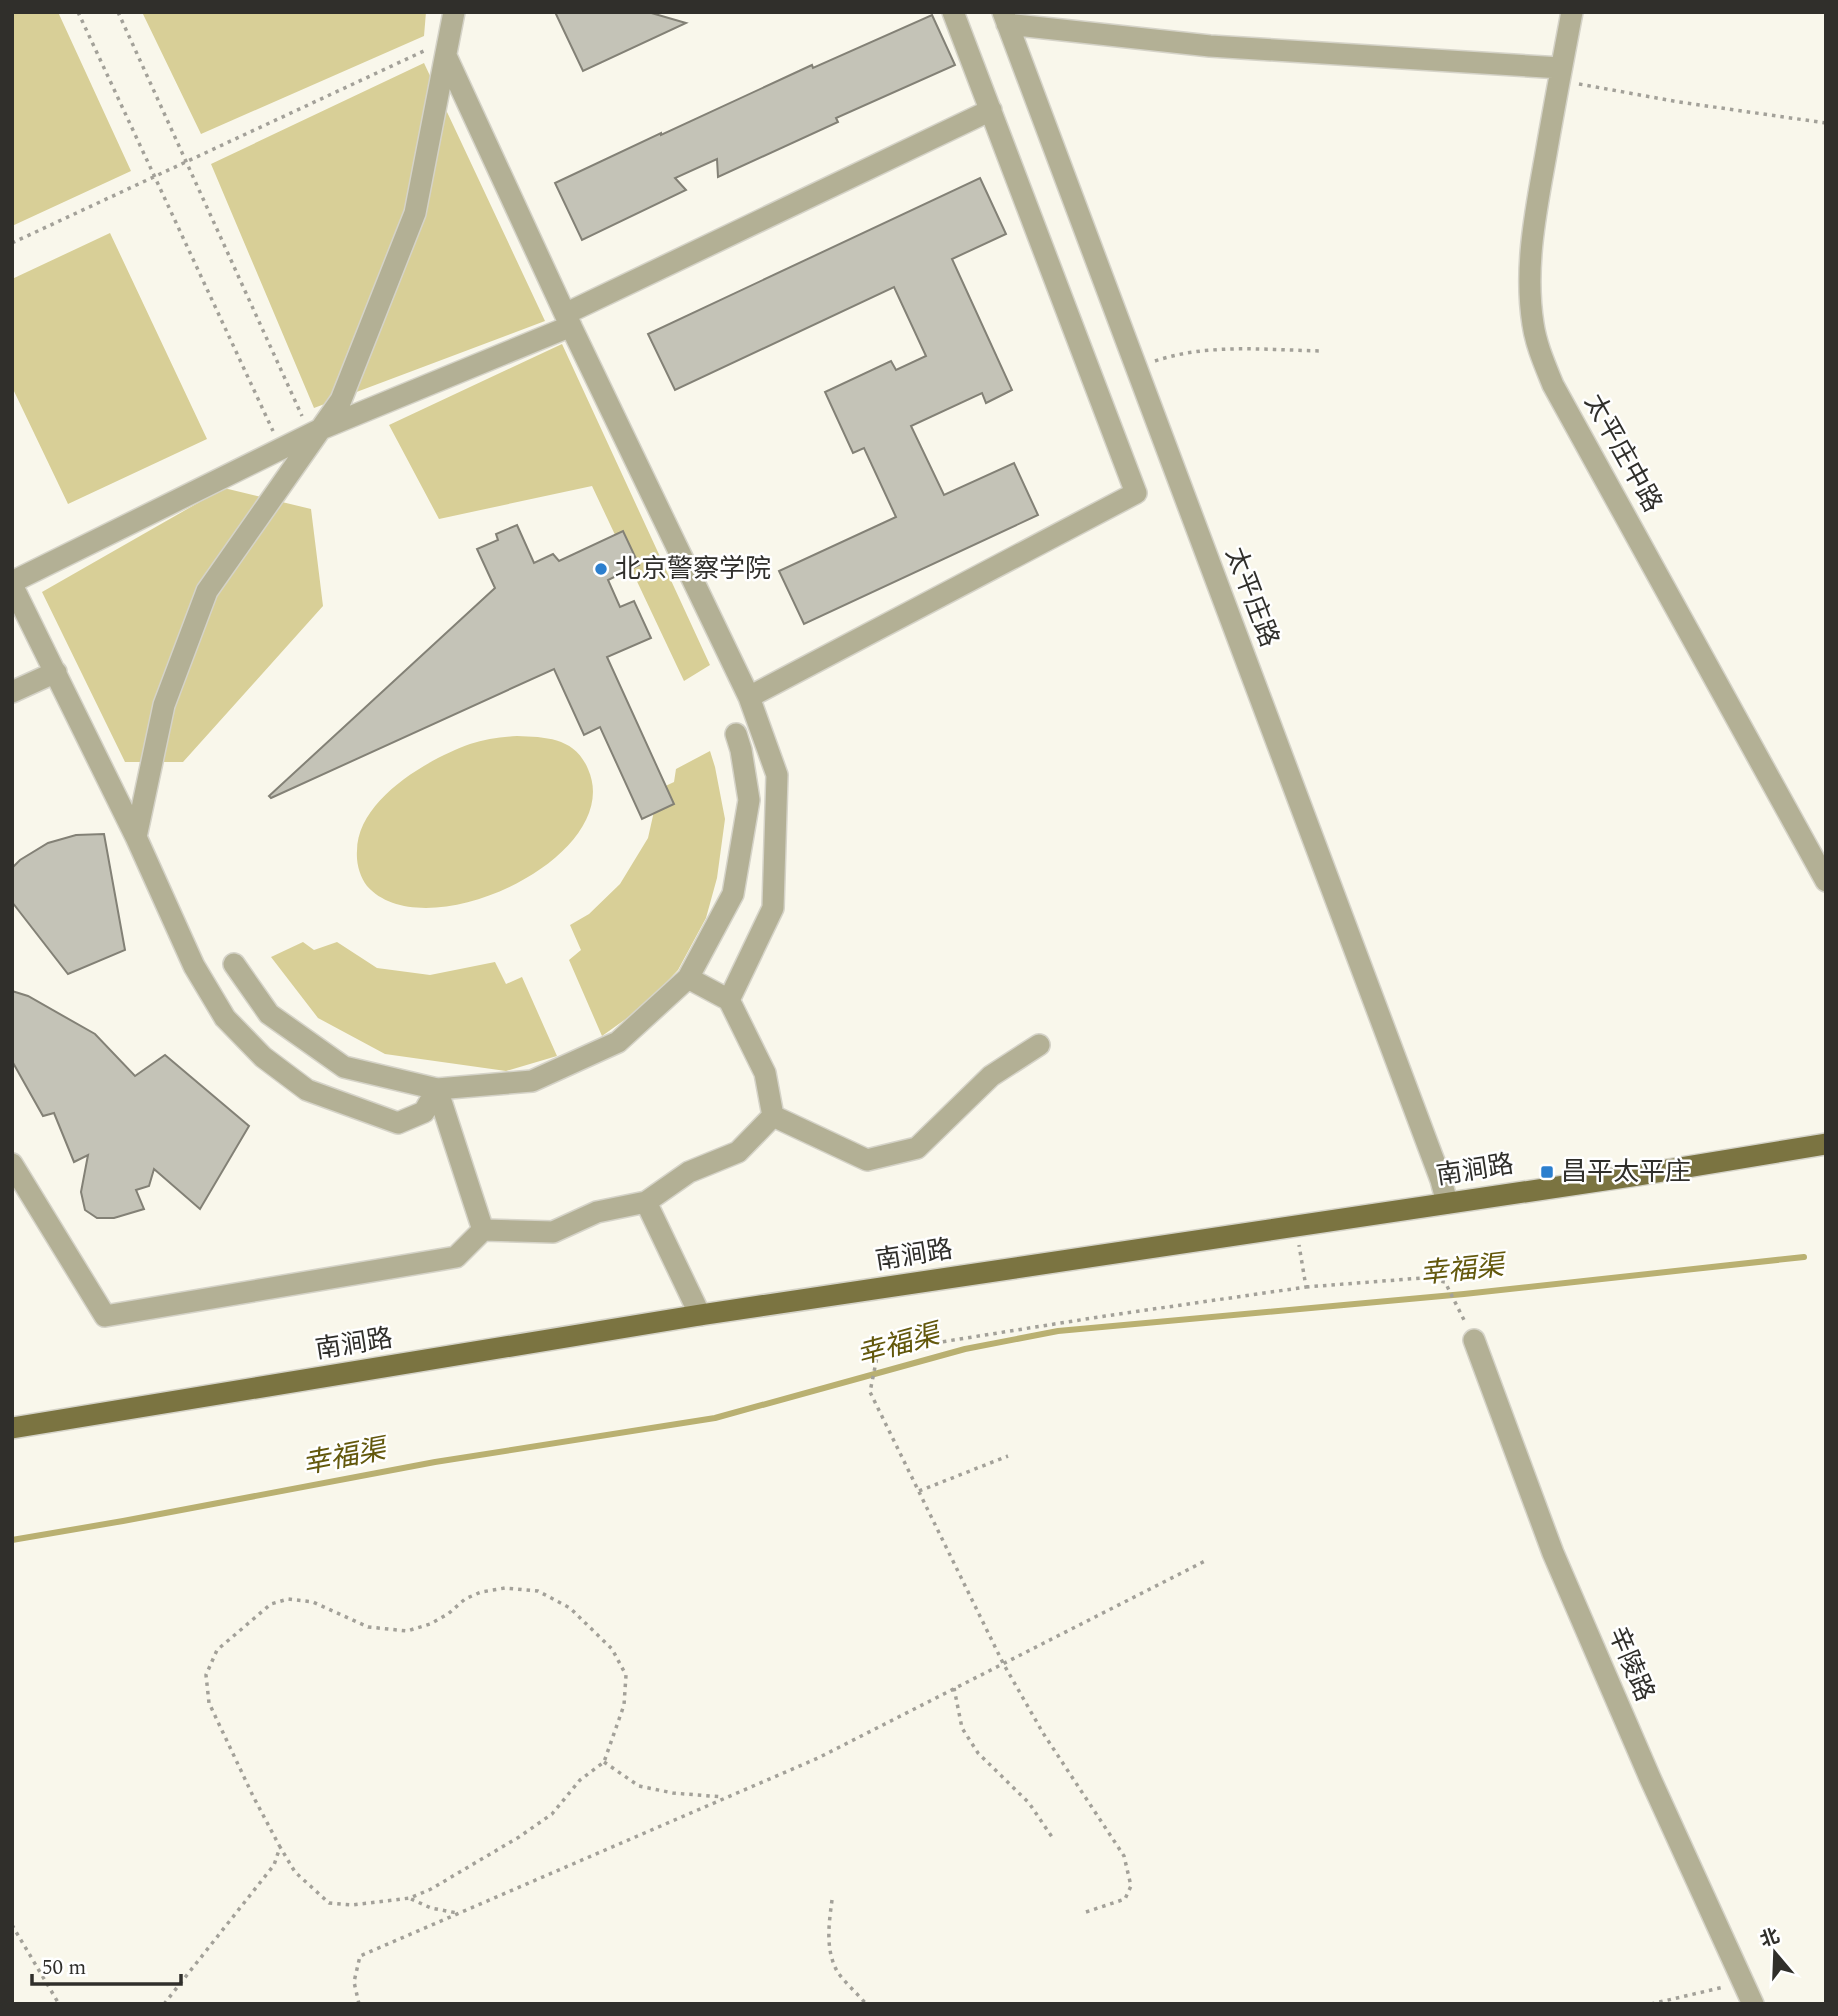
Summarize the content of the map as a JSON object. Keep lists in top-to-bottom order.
{
  "streets": {
    "main road": ["南涧路"],
    "street": ["太平庄中路", "太平庄路", "辛陵路"]
  },
  "crossings": [
    ["太平庄路", "南涧路"]
  ],
  "water": ["幸福渠"],
  "places": {
    "other": ["北京警察学院"],
    "transit": ["昌平太平庄"]
  },
  "scale_bar": "50 m",
  "north": "top"
}
